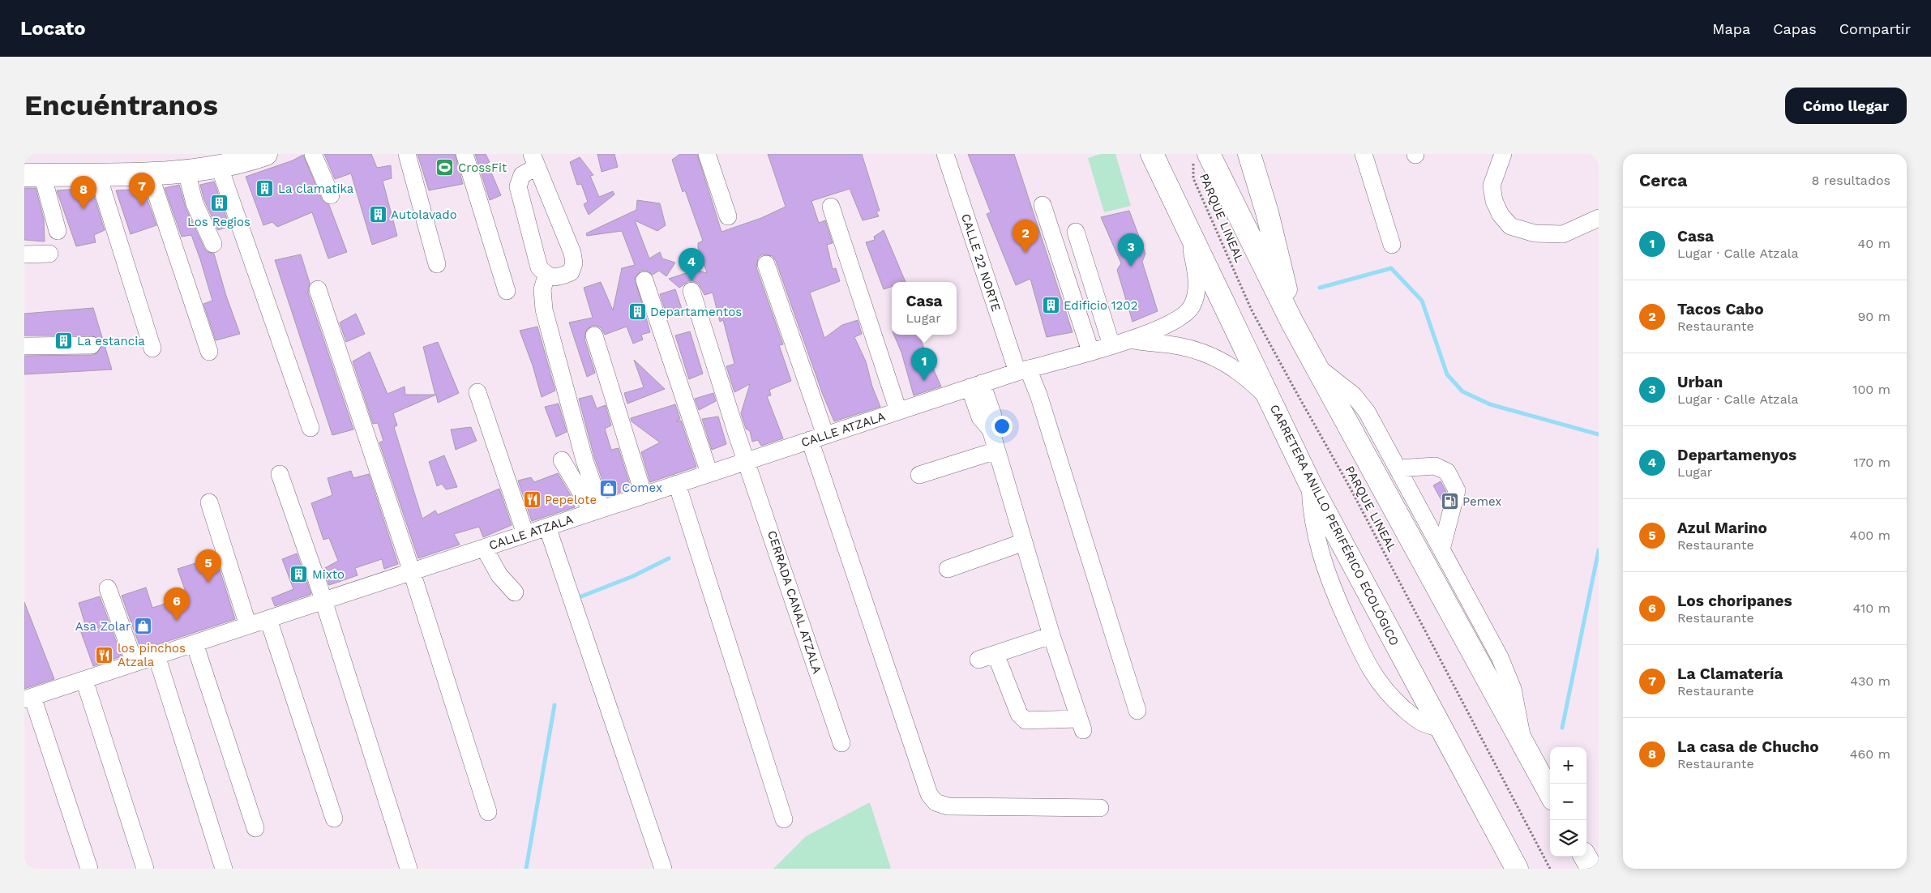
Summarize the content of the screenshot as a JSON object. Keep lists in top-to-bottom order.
{
  "streets": {
    "main road": ["CARRETERA ANILLO PERIFÉRICO ECOLÓGICO"],
    "street": ["CALLE 22 NORTE", "CALLE ATZALA", "CERRADA CANAL ATZALA"],
    "path": ["PARQUE LINEAL"]
  },
  "crossings": [
    ["CALLE 22 NORTE", "CALLE ATZALA"],
    ["CALLE ATZALA", "CARRETERA ANILLO PERIFÉRICO ECOLÓGICO"],
    ["CALLE ATZALA", "CERRADA CANAL ATZALA"]
  ],
  "places": {
    "sports": ["CrossFit"],
    "building": [
      "La clamatika",
      "Los Regios",
      "Autolavado",
      "Edificio 1202",
      "Departamentos",
      "La estancia",
      "Mixto"
    ],
    "shop": ["Comex", "Asa Zolar"],
    "restaurant": ["Pepelote", "los pinchos Atzala"],
    "fuel station": ["Pemex"]
  },
  "page": {
    "header": "Locato",
    "nav": ["Mapa", "Capas", "Compartir"],
    "buttons": "Cómo llegar",
    "title": "Encuéntranos",
    "heading": ["Cerca", "8 resultados"],
    "pins": [
      "7",
      "8",
      "2",
      "3",
      "4",
      "1",
      "5",
      "6"
    ],
    "list": [
      {
        "mark": "1",
        "name": "Casa",
        "note": "Lugar · Calle Atzala",
        "value": "40 m"
      },
      {
        "mark": "2",
        "name": "Tacos Cabo",
        "note": "Restaurante",
        "value": "90 m"
      },
      {
        "mark": "3",
        "name": "Urban",
        "note": "Lugar · Calle Atzala",
        "value": "100 m"
      },
      {
        "mark": "4",
        "name": "Departamenyos",
        "note": "Lugar",
        "value": "170 m"
      },
      {
        "mark": "5",
        "name": "Azul Marino",
        "note": "Restaurante",
        "value": "400 m"
      },
      {
        "mark": "6",
        "name": "Los choripanes",
        "note": "Restaurante",
        "value": "410 m"
      },
      {
        "mark": "7",
        "name": "La Clamatería",
        "note": "Restaurante",
        "value": "430 m"
      },
      {
        "mark": "8",
        "name": "La casa de Chucho",
        "note": "Restaurante",
        "value": "460 m"
      }
    ],
    "popup": ["Casa", "Lugar"],
    "map_buttons": ["+", "−"]
  }
}
